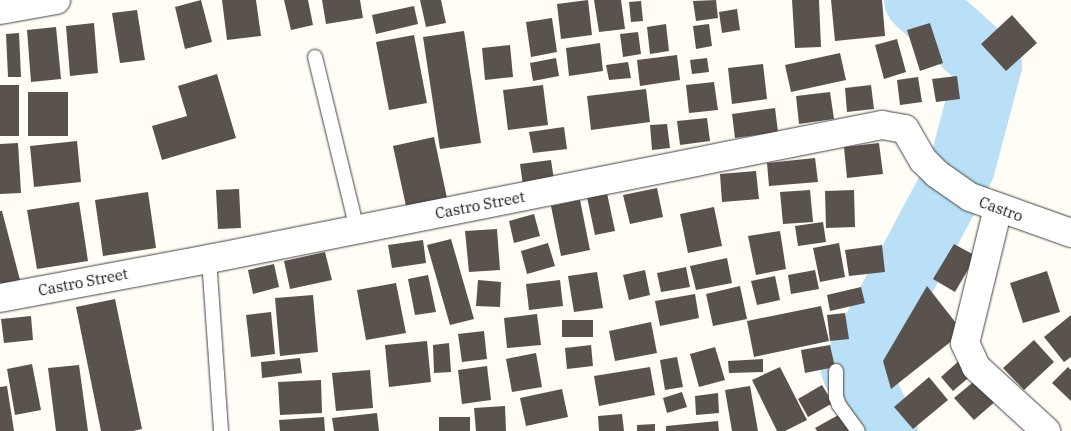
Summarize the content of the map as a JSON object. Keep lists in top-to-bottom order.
{
  "streets": {
    "street": ["Castro Street", "Castro"]
  },
  "crossings": [
    ["Castro Street", "Castro"]
  ]
}
